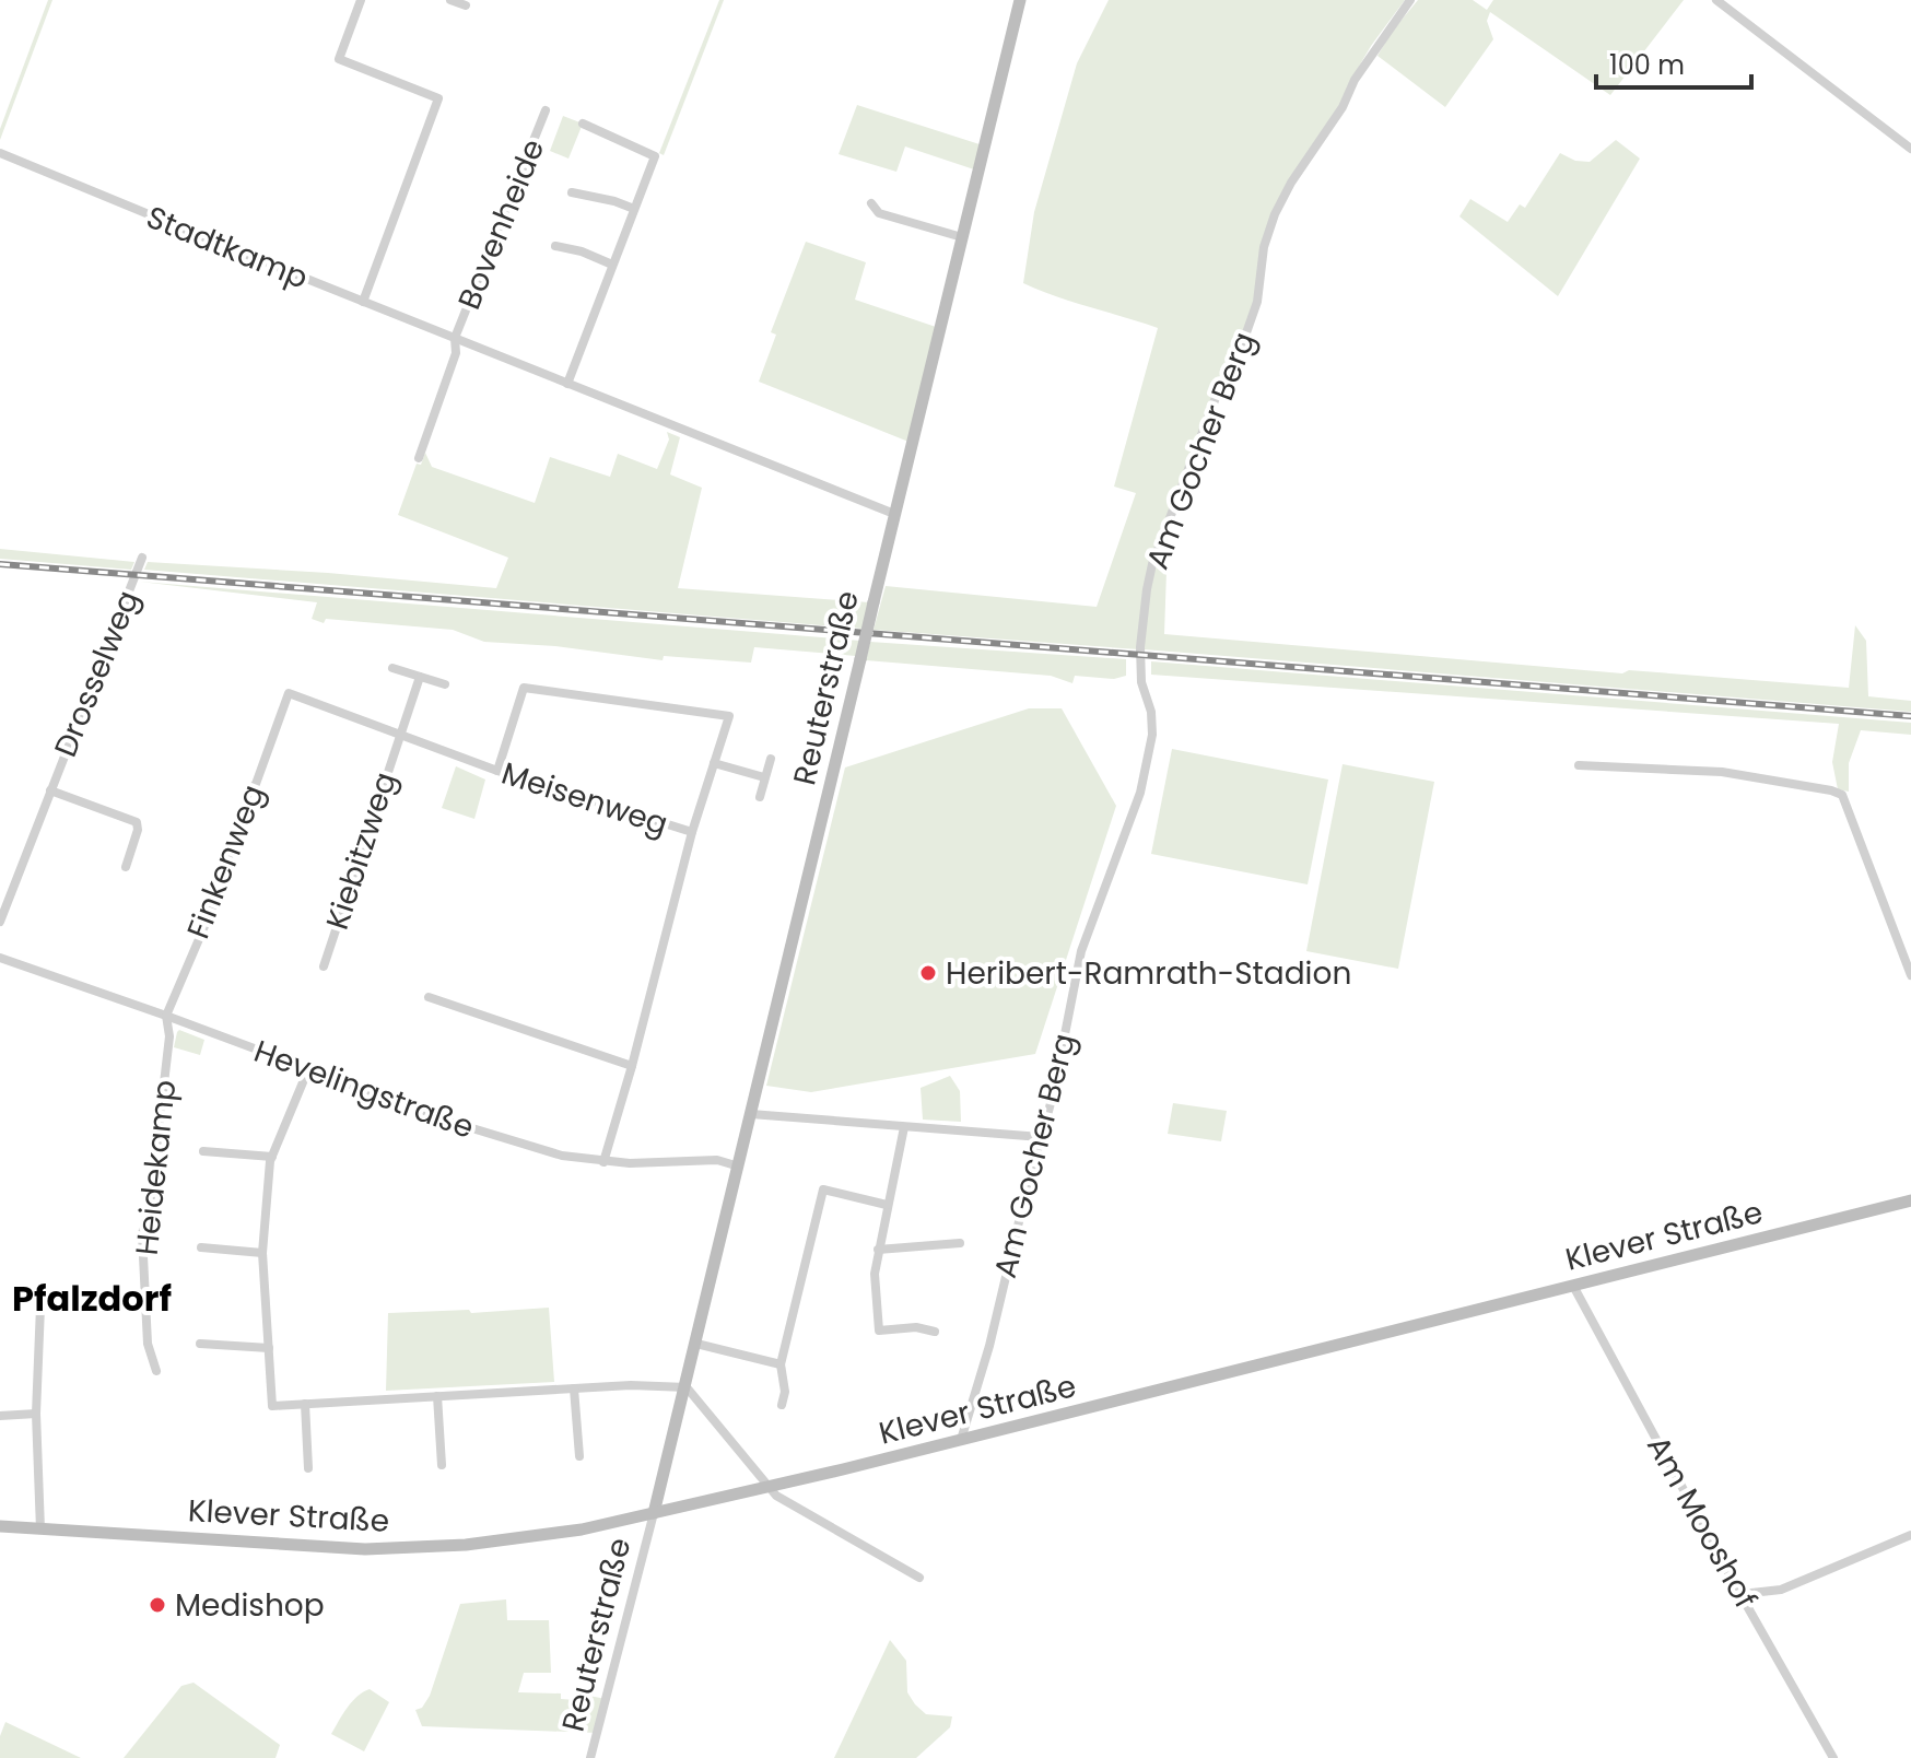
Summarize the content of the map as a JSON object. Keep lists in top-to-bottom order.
{
  "streets": {
    "street": [
      "Bovenheide",
      "Stadtkamp",
      "Am Gocher Berg",
      "Drosselweg",
      "Reuterstraße",
      "Meisenweg",
      "Kiebitzweg",
      "Finkenweg",
      "Hevelingstraße",
      "Heidekamp",
      "Klever Straße",
      "Am Mooshof"
    ]
  },
  "crossings": [
    ["Bovenheide", "Stadtkamp"],
    ["Stadtkamp", "Reuterstraße"],
    ["Am Gocher Berg", "Klever Straße"],
    ["Reuterstraße", "Hevelingstraße"],
    ["Reuterstraße", "Klever Straße"],
    ["Meisenweg", "Kiebitzweg"],
    ["Meisenweg", "Finkenweg"],
    ["Meisenweg", "Hevelingstraße"],
    ["Finkenweg", "Hevelingstraße"],
    ["Finkenweg", "Heidekamp"],
    ["Hevelingstraße", "Heidekamp"],
    ["Klever Straße", "Am Mooshof"]
  ],
  "districts": ["Pfalzdorf"],
  "places": ["Heribert-Ramrath-Stadion", "Medishop"],
  "scale_bar": "100 m"
}
